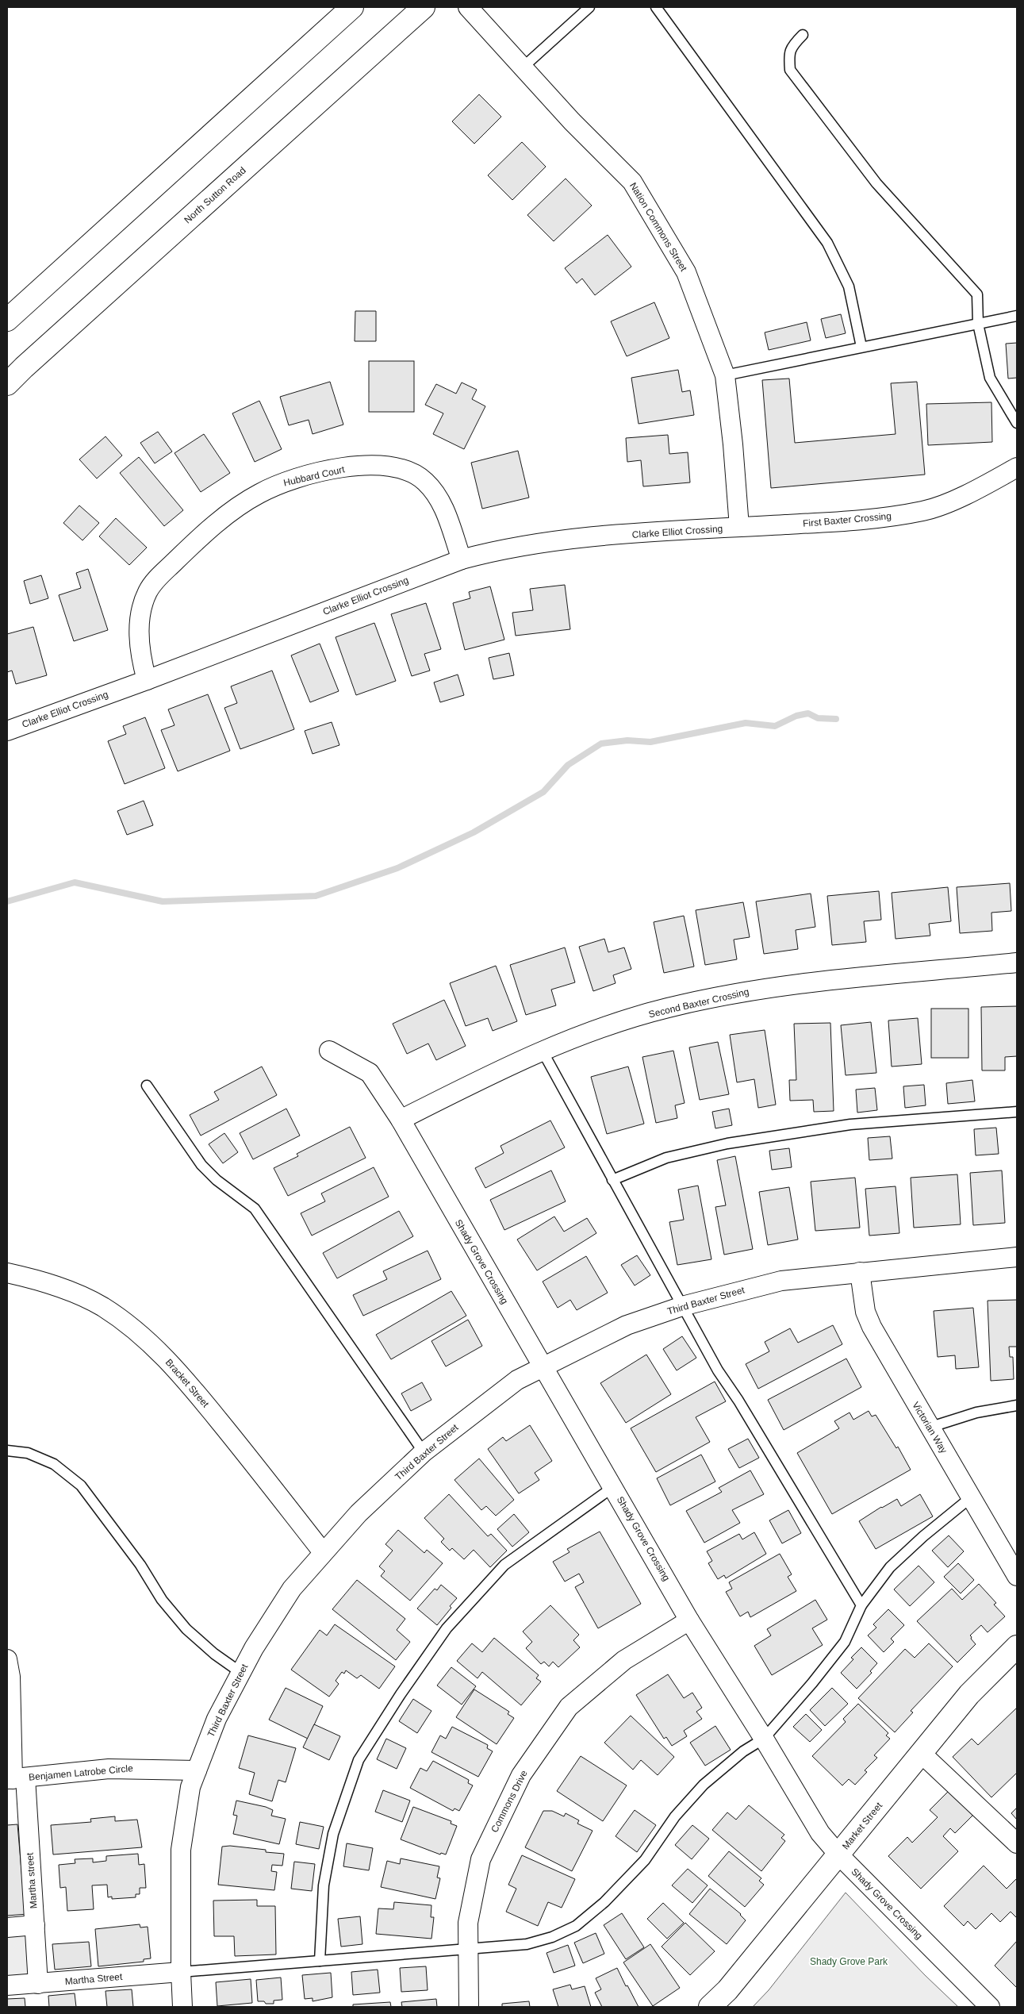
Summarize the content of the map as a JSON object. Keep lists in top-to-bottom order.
{
  "streets": {
    "main road": ["North Sutton Road", "Market Street"],
    "street": [
      "Nation Commons Street",
      "Hubbard Court",
      "First Baxter Crossing",
      "Clarke Elliot Crossing",
      "Second Baxter Crossing",
      "Shady Grove Crossing",
      "Third Baxter Street",
      "Bracket Street",
      "Victorian Way",
      "Benjamen Latrobe Circle",
      "Commons Drive",
      "Martha street",
      "Martha Street"
    ]
  },
  "crossings": [
    ["Nation Commons Street", "First Baxter Crossing"],
    ["Nation Commons Street", "Clarke Elliot Crossing"],
    ["Hubbard Court", "Clarke Elliot Crossing"],
    ["First Baxter Crossing", "Clarke Elliot Crossing"],
    ["Second Baxter Crossing", "Shady Grove Crossing"],
    ["Shady Grove Crossing", "Third Baxter Street"],
    ["Shady Grove Crossing", "Commons Drive"],
    ["Shady Grove Crossing", "Market Street"],
    ["Third Baxter Street", "Bracket Street"],
    ["Third Baxter Street", "Victorian Way"],
    ["Third Baxter Street", "Benjamen Latrobe Circle"],
    ["Third Baxter Street", "Martha Street"],
    ["Benjamen Latrobe Circle", "Martha street"],
    ["Martha street", "Martha Street"]
  ],
  "parks": ["Shady Grove Park"]
}
